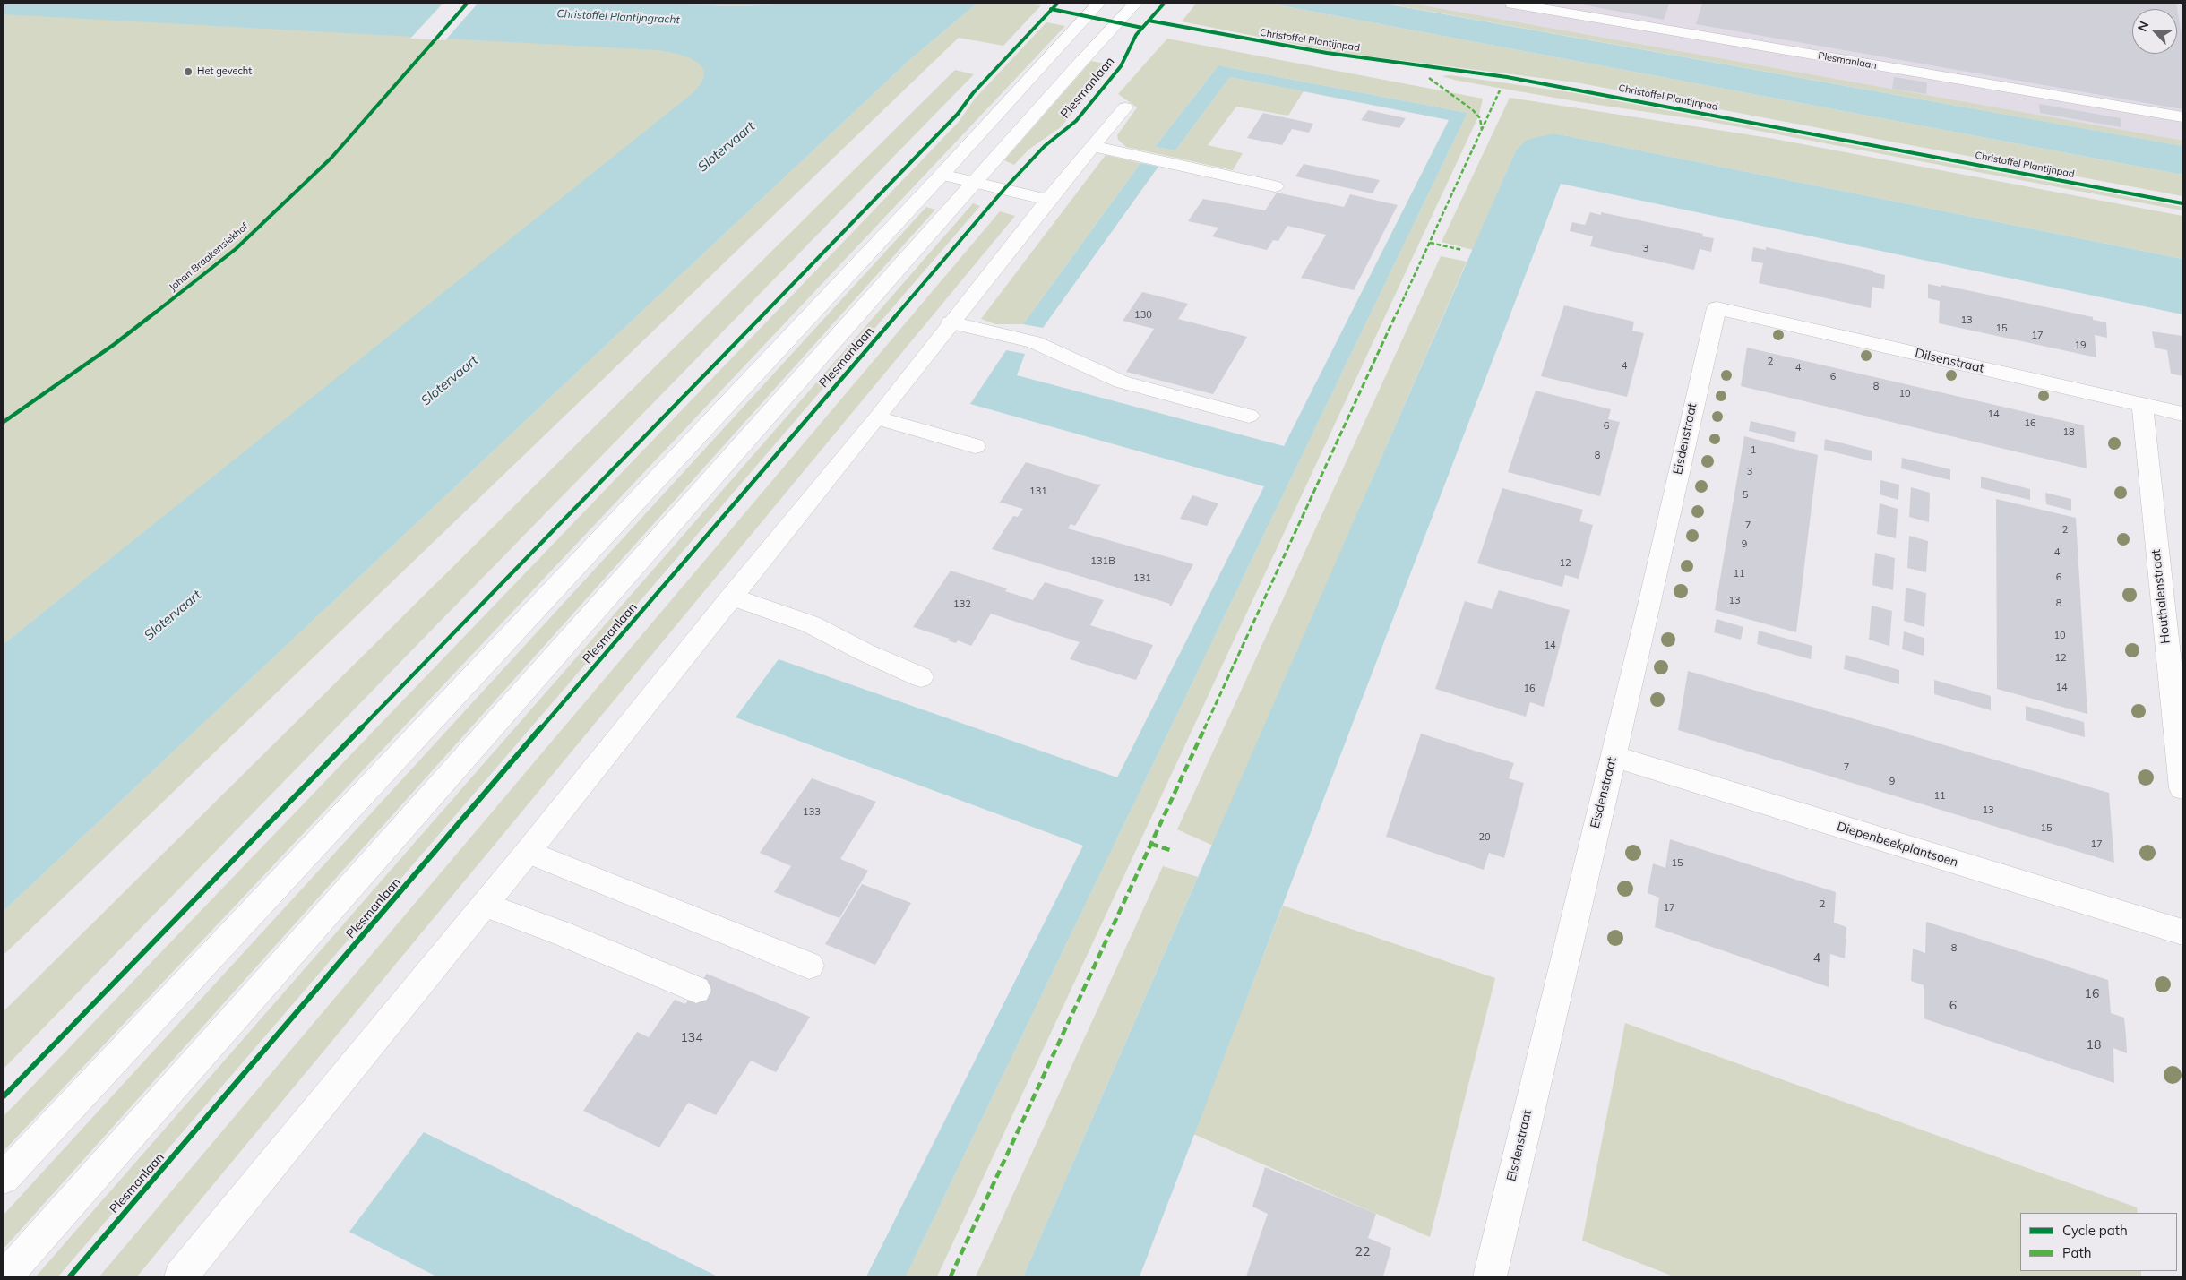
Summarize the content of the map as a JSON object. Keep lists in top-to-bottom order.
{
  "streets": {
    "street": [
      "Plesmanlaan",
      "Dilsenstraat",
      "Eisdenstraat",
      "Houthalenstraat",
      "Diepenbeekplantsoen"
    ],
    "cycle path": ["Christoffel Plantijnpad", "Johan Braakensiekhof"]
  },
  "crossings": [
    ["Dilsenstraat", "Eisdenstraat"],
    ["Dilsenstraat", "Houthalenstraat"],
    ["Eisdenstraat", "Diepenbeekplantsoen"]
  ],
  "water": ["Christoffel Plantijngracht", "Slotervaart"],
  "places": ["Het gevecht"],
  "house_numbers": [
    "3",
    "130",
    "13",
    "15",
    "17",
    "19",
    "2",
    "4",
    "4",
    "6",
    "8",
    "10",
    "14",
    "16",
    "6",
    "18",
    "1",
    "8",
    "3",
    "131",
    "5",
    "7",
    "2",
    "9",
    "4",
    "131B",
    "12",
    "11",
    "6",
    "131",
    "13",
    "8",
    "132",
    "10",
    "14",
    "12",
    "14",
    "16",
    "7",
    "9",
    "11",
    "13",
    "133",
    "15",
    "20",
    "17",
    "15",
    "2",
    "17",
    "8",
    "4",
    "16",
    "6",
    "134",
    "18",
    "22"
  ],
  "legend": ["Cycle path", "Path"],
  "north": "top left"
}
